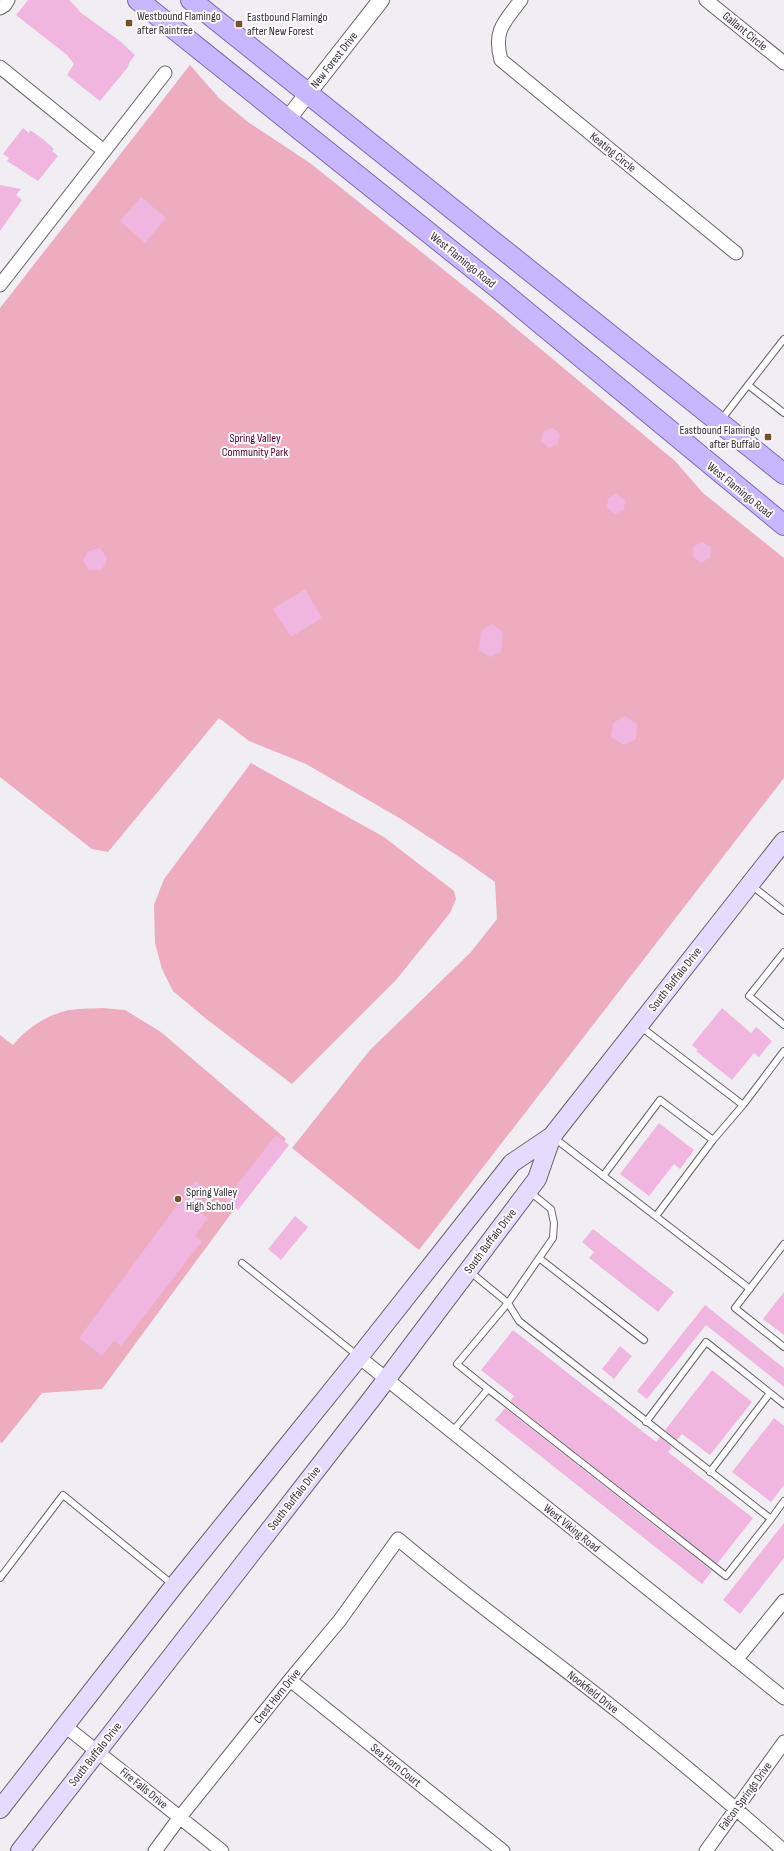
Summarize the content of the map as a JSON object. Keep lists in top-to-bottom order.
{
  "streets": {
    "main road": ["West Flamingo Road", "South Buffalo Drive"],
    "street": [
      "Gallant Circle",
      "New Forest Drive",
      "Keating Circle",
      "West Viking Road",
      "Nookfield Drive",
      "Crest Horn Drive",
      "Sea Horn Court",
      "Fire Falls Drive",
      "Falcon Springs Drive"
    ]
  },
  "crossings": [
    ["New Forest Drive", "West Flamingo Road"],
    ["South Buffalo Drive", "West Viking Road"],
    ["South Buffalo Drive", "Fire Falls Drive"],
    ["Nookfield Drive", "Crest Horn Drive"],
    ["Nookfield Drive", "Falcon Springs Drive"],
    ["Crest Horn Drive", "Sea Horn Court"],
    ["Crest Horn Drive", "Fire Falls Drive"]
  ],
  "parks": ["Spring Valley Community Park"],
  "places": {
    "transit": ["Westbound Flamingo after Raintree", "Eastbound Flamingo after New Forest", "Eastbound Flamingo after Buffalo"],
    "other": ["Spring Valley High School"]
  }
}
